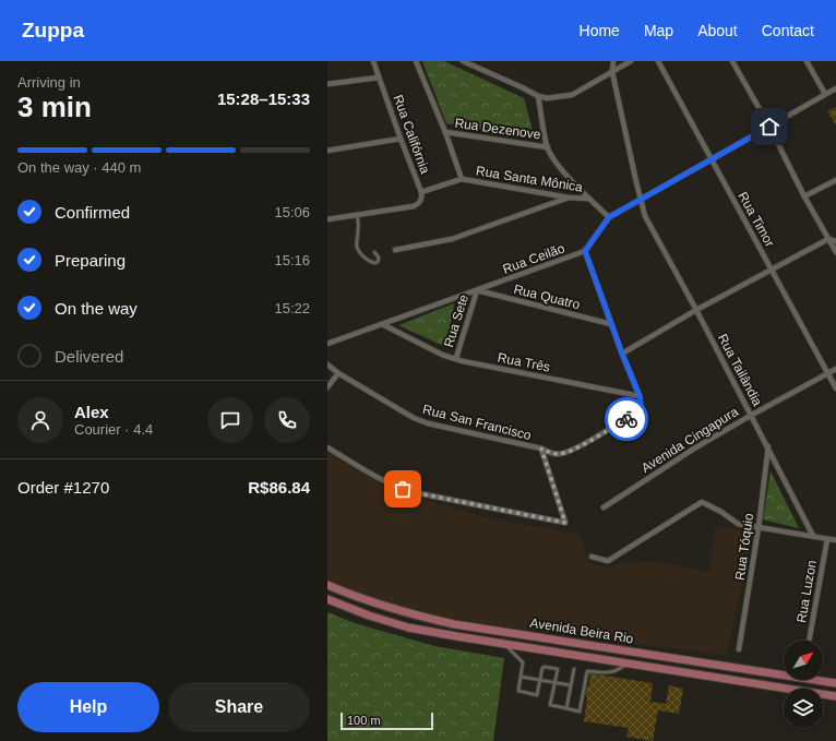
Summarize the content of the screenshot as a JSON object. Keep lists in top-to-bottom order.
{
  "streets": {
    "main road": ["Avenida Beira Rio"],
    "street": [
      "Rua Dezenove",
      "Rua Califórnia",
      "Rua Santa Mônica",
      "Rua Timor",
      "Rua Ceilão",
      "Rua Quatro",
      "Rua Sete",
      "Rua Três",
      "Rua Tailândia",
      "Rua San Francisco",
      "Avenida Cingapura",
      "Rua Tóquio",
      "Rua Luzon"
    ]
  },
  "crossings": [
    ["Rua Dezenove", "Rua Santa Mônica"],
    ["Rua Santa Mônica", "Rua Ceilão"],
    ["Rua Timor", "Rua Ceilão"],
    ["Rua Timor", "Avenida Cingapura"],
    ["Rua Ceilão", "Rua Quatro"],
    ["Rua Ceilão", "Rua Sete"],
    ["Rua Ceilão", "Rua Três"],
    ["Rua Ceilão", "Rua Tailândia"],
    ["Rua Quatro", "Rua Sete"],
    ["Rua Sete", "Rua Três"],
    ["Rua Três", "Rua San Francisco"],
    ["Rua Tailândia", "Avenida Cingapura"],
    ["Rua Tailândia", "Rua Tóquio"]
  ],
  "scale_bar": "100 m",
  "north": "top right",
  "page": {
    "header": "Zuppa",
    "nav": [
      "Home",
      "Map",
      "About",
      "Contact"
    ],
    "heading": ["3 min", "Arriving in", "15:28–15:33"],
    "panel": [
      "Alex",
      "Courier · 4.4",
      "Order #1270",
      "R$86.84"
    ],
    "bar": "On the way · 440 m",
    "list": [
      ["Confirmed", "15:06"],
      ["Preparing", "15:16"],
      ["On the way", "15:22"],
      "Delivered"
    ],
    "buttons": ["Help", "Share"],
    "scale": "100 m"
  }
}
